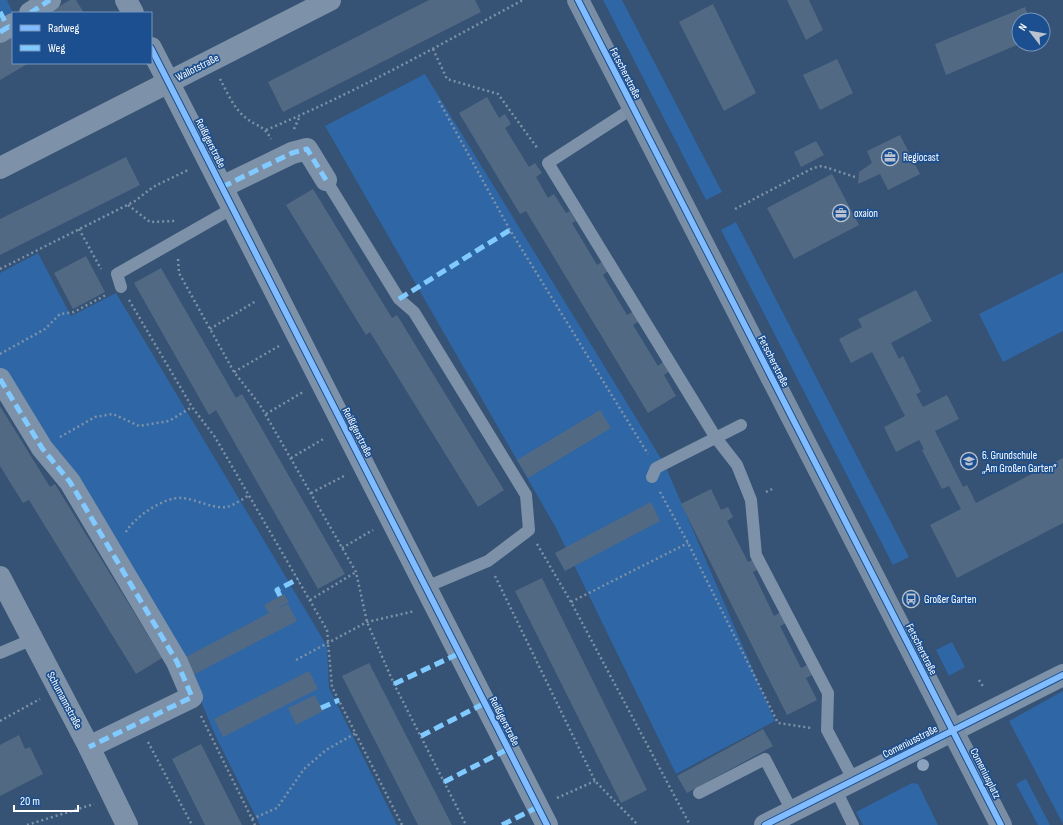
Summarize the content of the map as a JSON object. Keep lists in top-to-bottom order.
{
  "streets": {
    "main road": ["Fetscherstraße", "Comeniusplatz"],
    "street": [
      "Wallotstraße",
      "Reißigerstraße",
      "Schumannstraße",
      "Comeniusstraße"
    ]
  },
  "crossings": [
    ["Wallotstraße", "Reißigerstraße"],
    ["Fetscherstraße", "Comeniusstraße"],
    ["Fetscherstraße", "Comeniusplatz"],
    ["Comeniusstraße", "Comeniusplatz"]
  ],
  "places": {
    "office": ["Regiocast", "oxaion"],
    "school or university": ["6. Grundschule „Am Großen Garten“"],
    "bus stop": ["Großer Garten"]
  },
  "legend": ["Radweg", "Weg"],
  "scale_bar": "20 m",
  "north": "top left"
}
